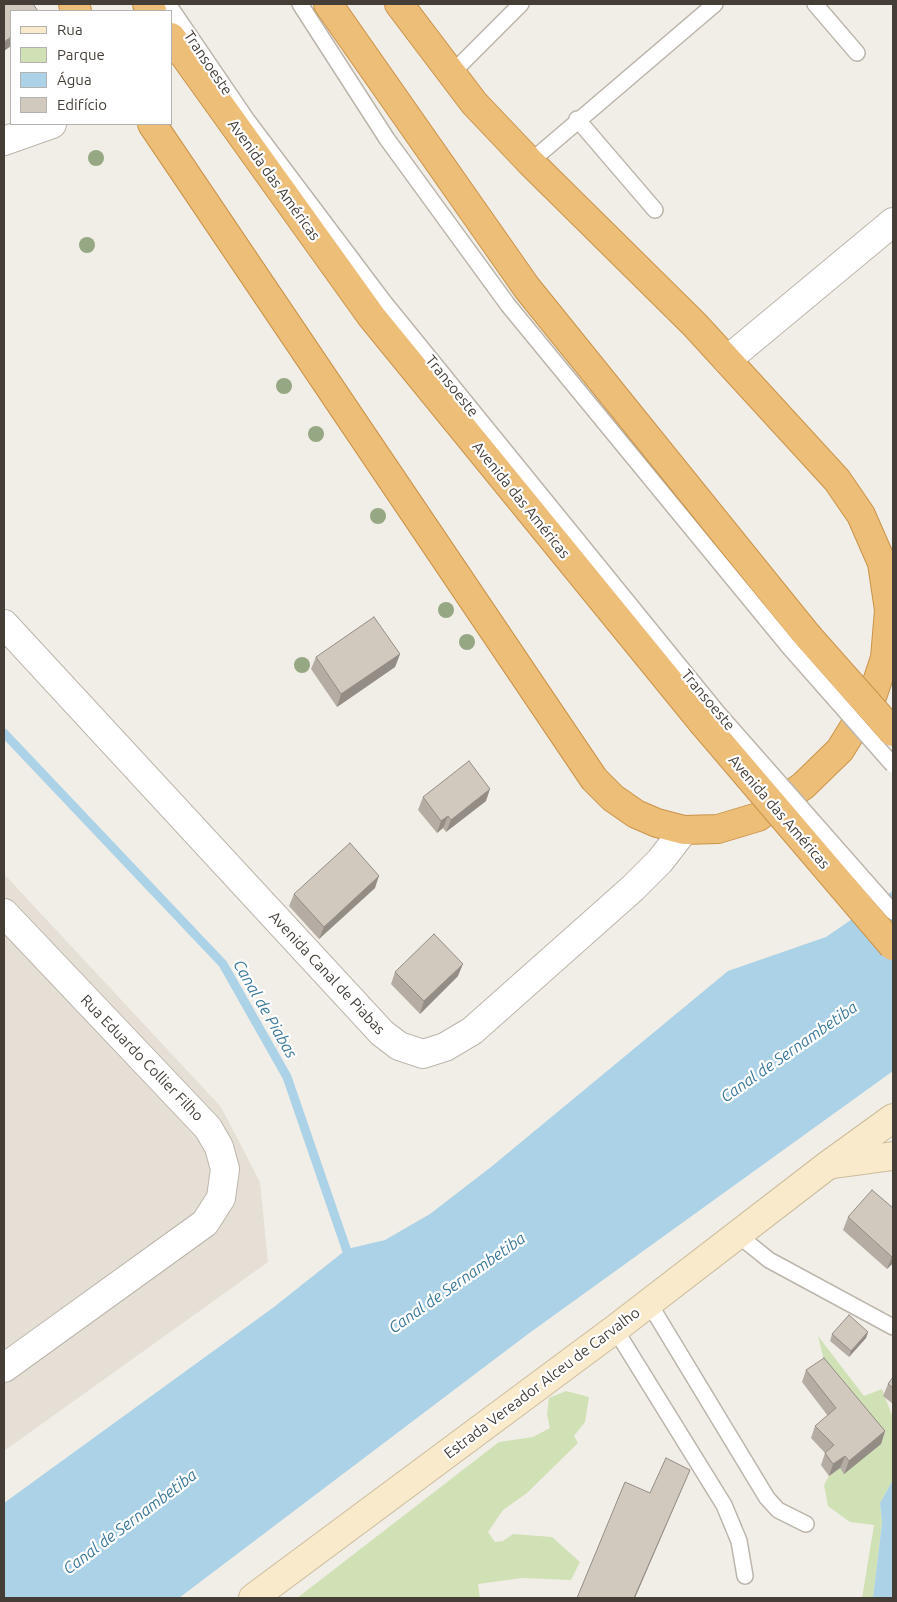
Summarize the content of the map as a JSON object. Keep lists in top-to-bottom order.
{
  "streets": {
    "highway": ["Avenida das Américas"],
    "street": ["Avenida Canal de Piabas", "Rua Eduardo Collier Filho", "Estrada Vereador Alceu de Carvalho"],
    "lane": ["Transoeste"]
  },
  "crossings": [
    ["Transoeste", "Avenida das Américas"]
  ],
  "water": ["Canal de Piabas", "Canal de Sernambetiba"],
  "legend": [
    "Rua",
    "Parque",
    "Água",
    "Edifício"
  ]
}
